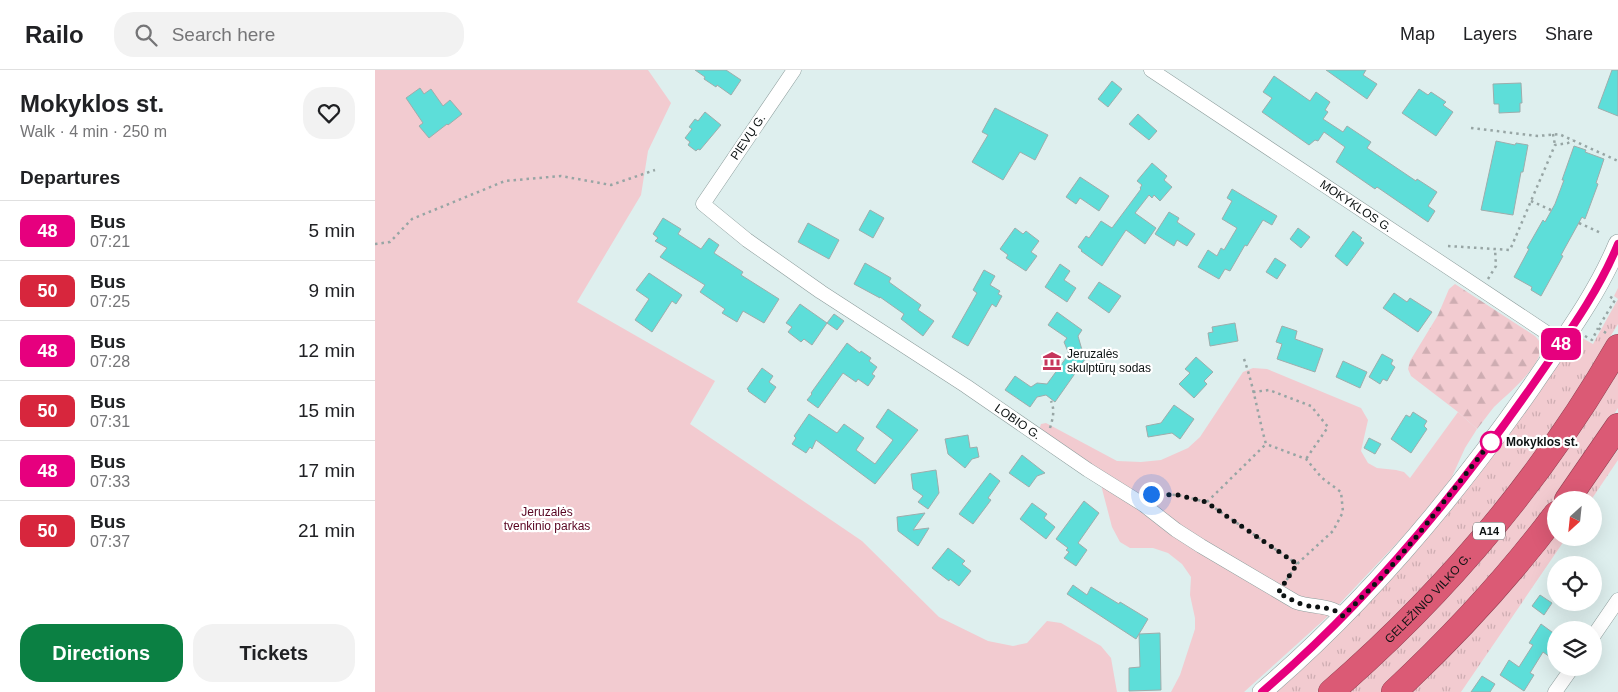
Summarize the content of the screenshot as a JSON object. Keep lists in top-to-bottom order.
{
  "streets": {
    "highway": ["A14", "GELEŽINIO VILKO G."],
    "street": ["PIEVŲ G.", "MOKYKLOS G.", "LOBIO G."]
  },
  "crossings": [
    ["PIEVŲ G.", "LOBIO G."]
  ],
  "parks": ["Jeruzalės tvenkinio parkas"],
  "places": {
    "museum": ["Jeruzalės skulptūrų sodas"],
    "other": ["Mokyklos st."]
  },
  "lines": ["bus line 48"],
  "north": "bottom left",
  "page": {
    "header": "Railo",
    "search": "Search here",
    "nav": ["Map", "Layers", "Share"],
    "heading": [
      ["Mokyklos st.", "Walk · 4 min · 250 m"],
      "Departures"
    ],
    "on_map": "48",
    "list": [
      {
        "mark": "48",
        "name": "Bus",
        "note": "07:21",
        "value": "5 min"
      },
      {
        "mark": "50",
        "name": "Bus",
        "note": "07:25",
        "value": "9 min"
      },
      {
        "mark": "48",
        "name": "Bus",
        "note": "07:28",
        "value": "12 min"
      },
      {
        "mark": "50",
        "name": "Bus",
        "note": "07:31",
        "value": "15 min"
      },
      {
        "mark": "48",
        "name": "Bus",
        "note": "07:33",
        "value": "17 min"
      },
      {
        "mark": "50",
        "name": "Bus",
        "note": "07:37",
        "value": "21 min"
      }
    ],
    "buttons": ["Directions", "Tickets"]
  }
}
